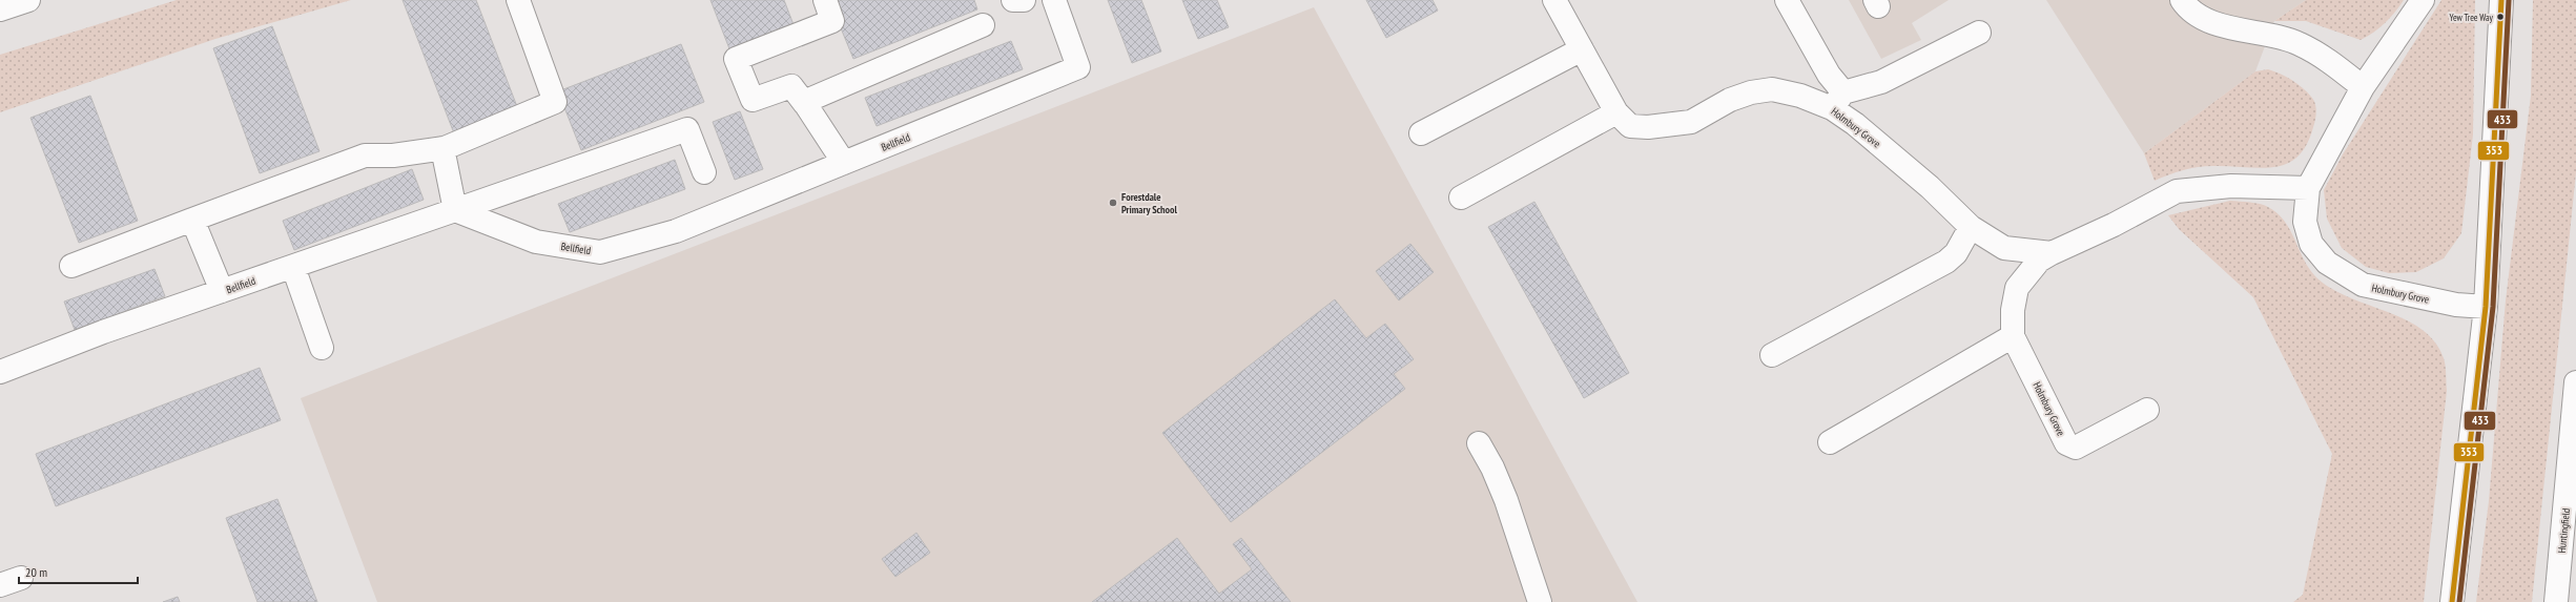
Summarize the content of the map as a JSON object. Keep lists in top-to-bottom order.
{
  "streets": {
    "street": ["Holmbury Grove", "Bellfield", "Huntingfield"]
  },
  "places": ["Yew Tree Way", "Forestdale Primary School"],
  "lines": ["transit line 353", "transit line 433"],
  "scale_bar": "20 m"
}
